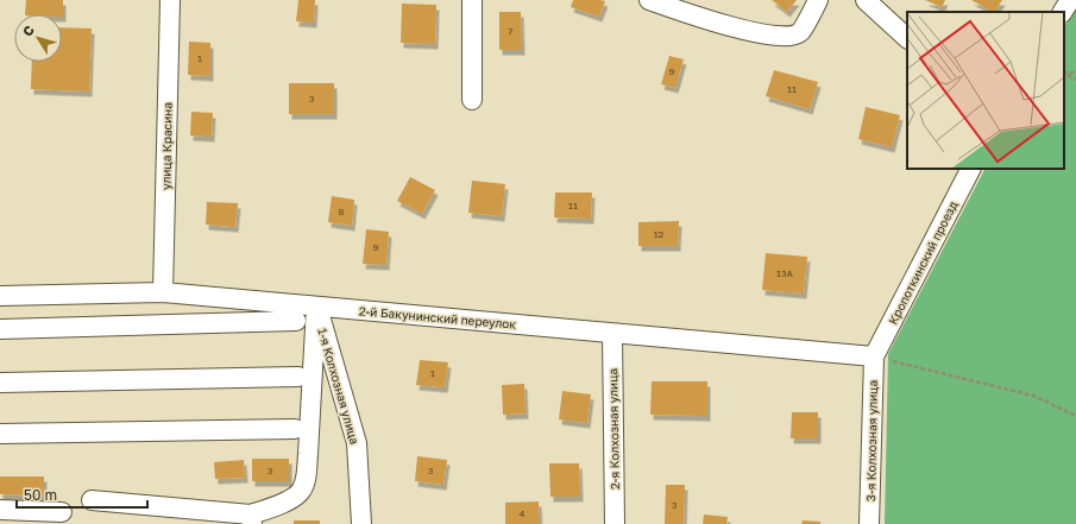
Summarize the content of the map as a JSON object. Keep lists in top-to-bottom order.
{
  "streets": {
    "street": [
      "улица Красина",
      "Кропоткинский проезд",
      "2-й Бакунинский переулок",
      "1-я Колхозная улица",
      "2-я Колхозная улица",
      "3-я Колхозная улица"
    ]
  },
  "crossings": [
    ["улица Красина", "2-й Бакунинский переулок"],
    ["Кропоткинский проезд", "2-й Бакунинский переулок"],
    ["Кропоткинский проезд", "3-я Колхозная улица"],
    ["2-й Бакунинский переулок", "1-я Колхозная улица"],
    ["2-й Бакунинский переулок", "2-я Колхозная улица"],
    ["2-й Бакунинский переулок", "3-я Колхозная улица"]
  ],
  "house_numbers": [
    "7",
    "1",
    "9",
    "11",
    "3",
    "11",
    "8",
    "12",
    "9",
    "13А",
    "1",
    "3",
    "3",
    "3",
    "4"
  ],
  "scale_bar": "50 m",
  "north": "top left"
}
